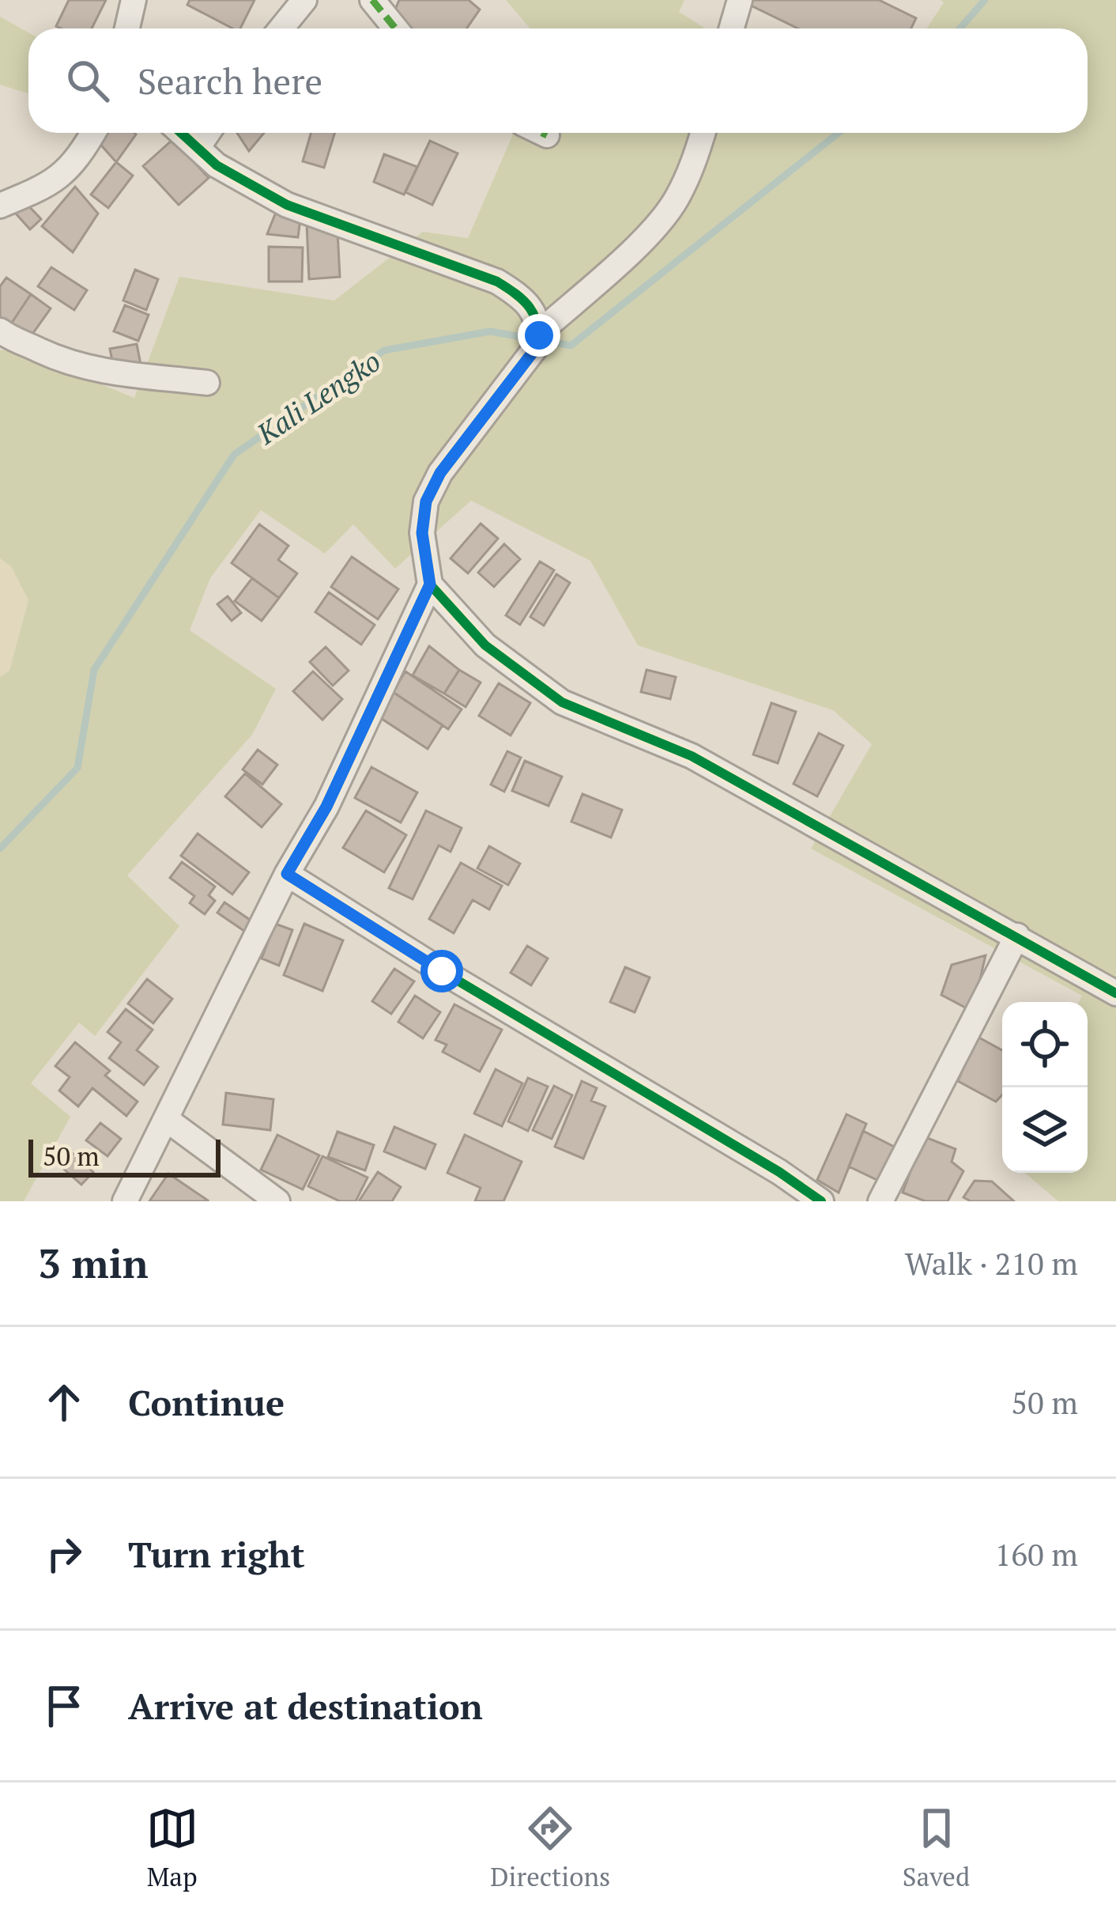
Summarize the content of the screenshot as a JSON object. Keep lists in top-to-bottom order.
{
  "water": ["Kali Lengko"],
  "scale_bar": "50 m",
  "page": {
    "search": "Search here",
    "scale": "50 m",
    "heading": ["3 min", "Walk · 210 m"],
    "list": [
      ["Continue", "50 m"],
      ["Turn right", "160 m"],
      "Arrive at destination"
    ],
    "nav": ["Map", "Directions", "Saved"]
  }
}
